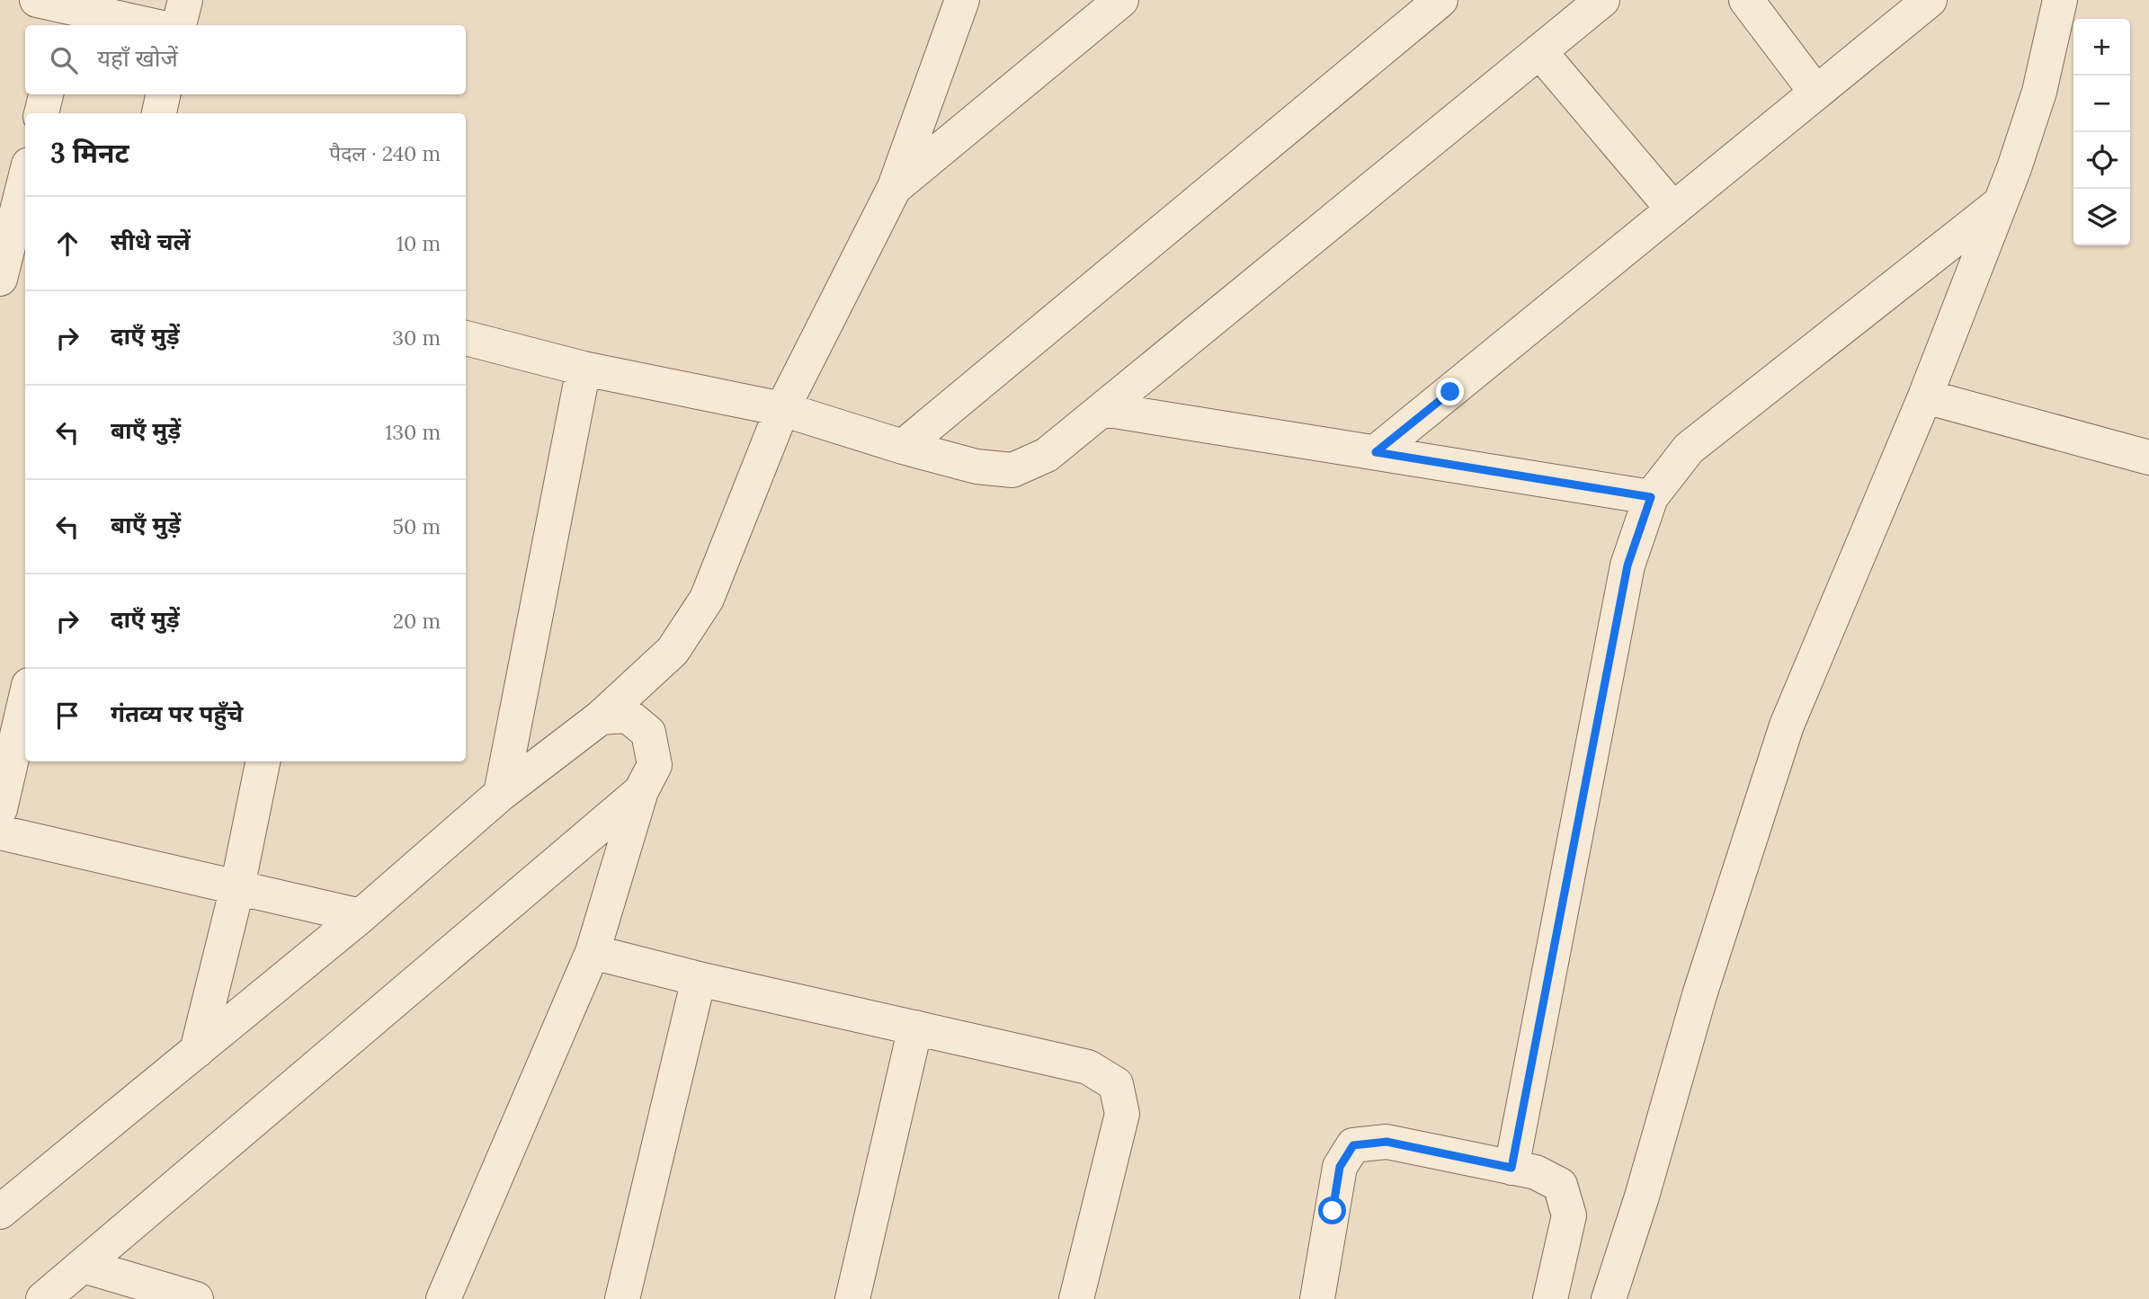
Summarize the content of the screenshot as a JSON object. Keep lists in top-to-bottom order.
{
  "page": {
    "map_buttons": ["+", "−"],
    "search": "यहाँ खोजें",
    "heading": ["3 मिनट", "पैदल · 240 m"],
    "list": [
      ["सीधे चलें", "10 m"],
      ["दाएँ मुड़ें", "30 m"],
      ["बाएँ मुड़ें", "130 m"],
      ["बाएँ मुड़ें", "50 m"],
      ["दाएँ मुड़ें", "20 m"],
      "गंतव्य पर पहुँचे"
    ]
  }
}
